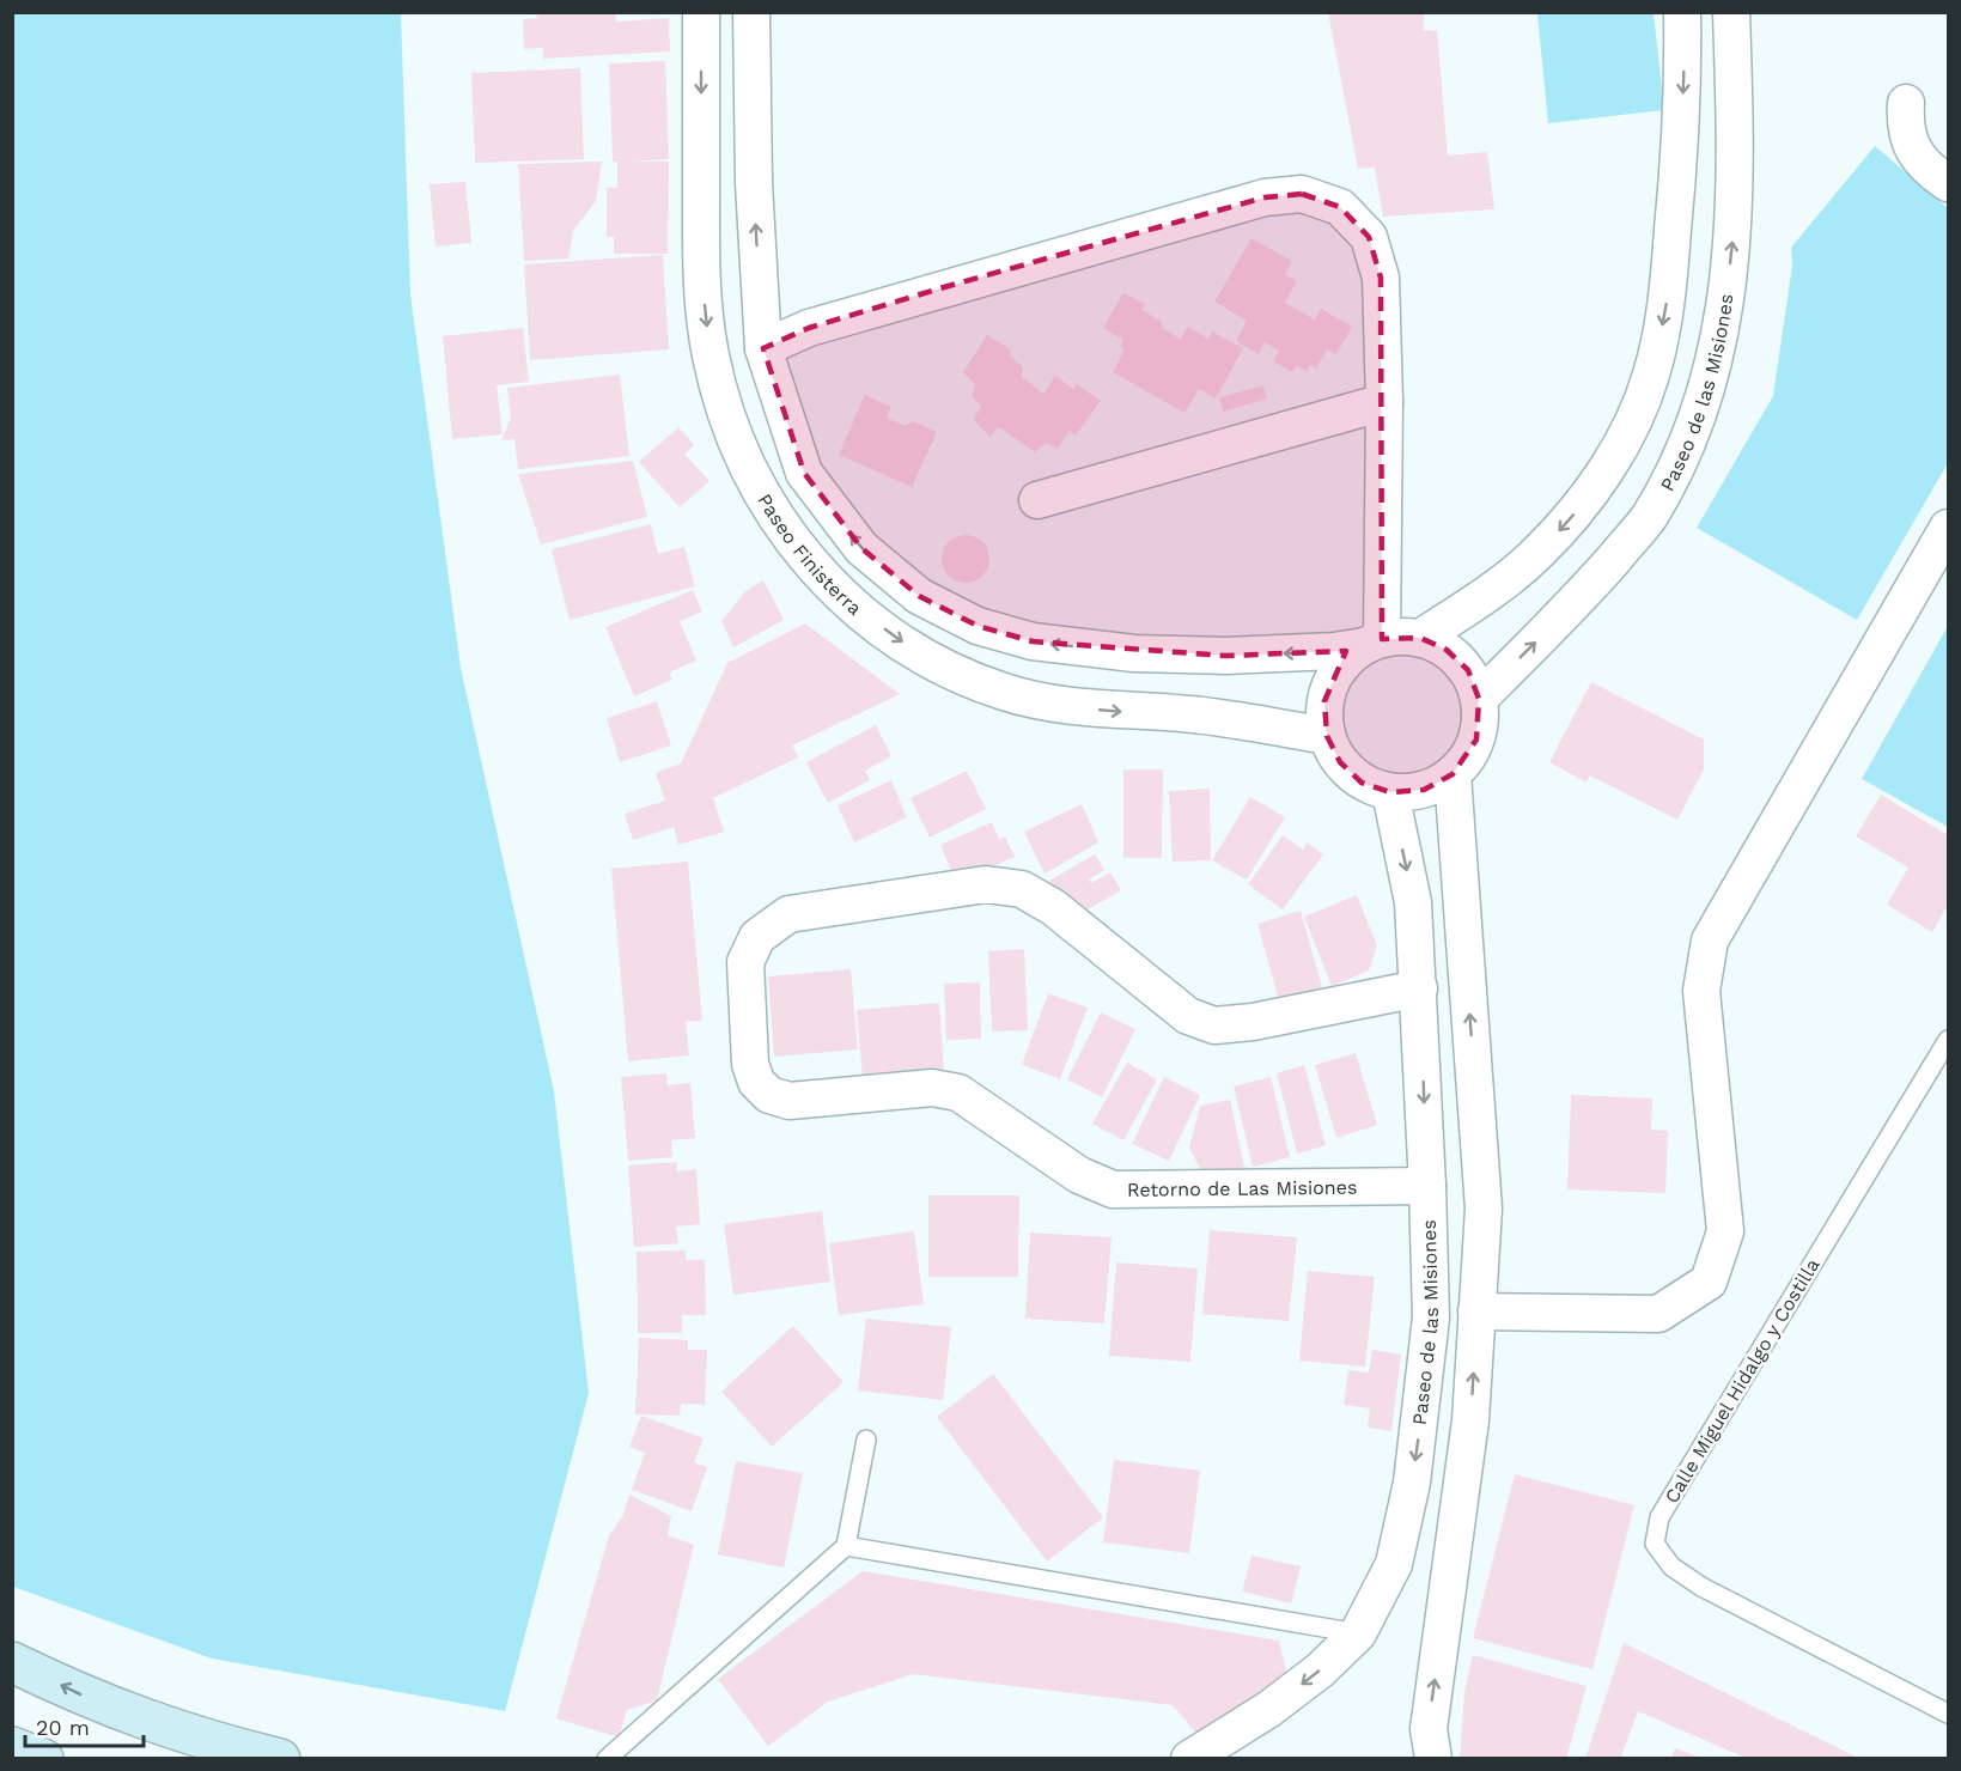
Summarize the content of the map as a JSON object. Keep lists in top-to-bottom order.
{
  "streets": {
    "street": ["Paseo de las Misiones", "Paseo Finisterra", "Retorno de Las Misiones"],
    "lane": ["Calle Miguel Hidalgo y Costilla"]
  },
  "crossings": [
    ["Paseo de las Misiones", "Paseo Finisterra"],
    ["Paseo de las Misiones", "Retorno de Las Misiones"]
  ],
  "scale_bar": "20 m"
}
